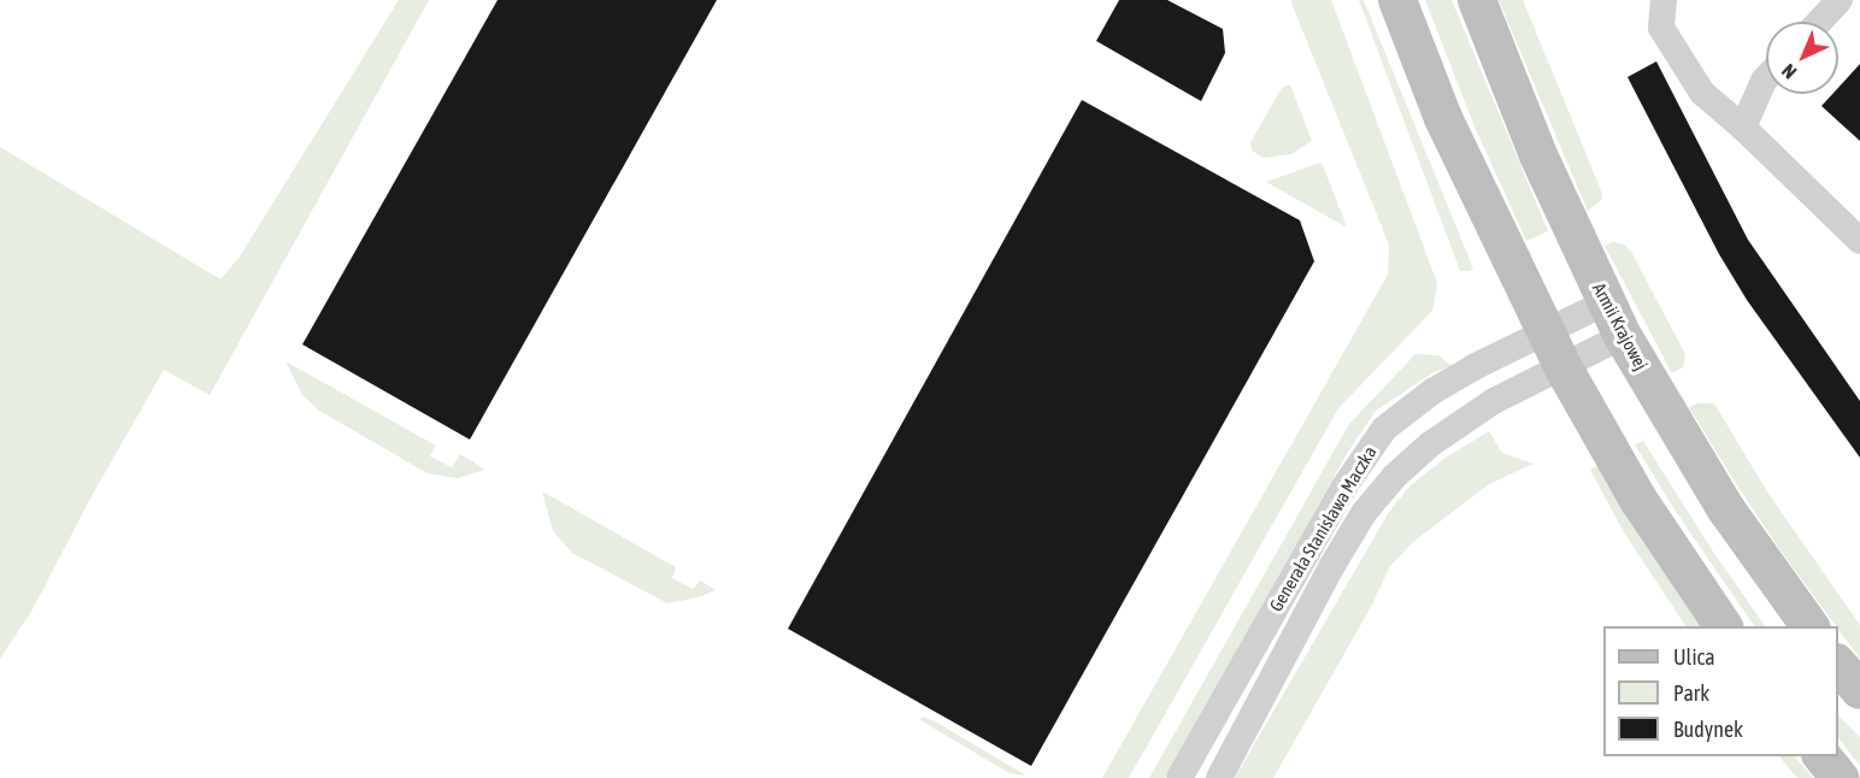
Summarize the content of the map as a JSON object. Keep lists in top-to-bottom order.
{
  "streets": {
    "main road": ["Armii Krajowej"],
    "street": ["Generała Stanisława Maczka"]
  },
  "crossings": [
    ["Armii Krajowej", "Generała Stanisława Maczka"]
  ],
  "legend": ["Ulica", "Park", "Budynek"],
  "north": "bottom left"
}
